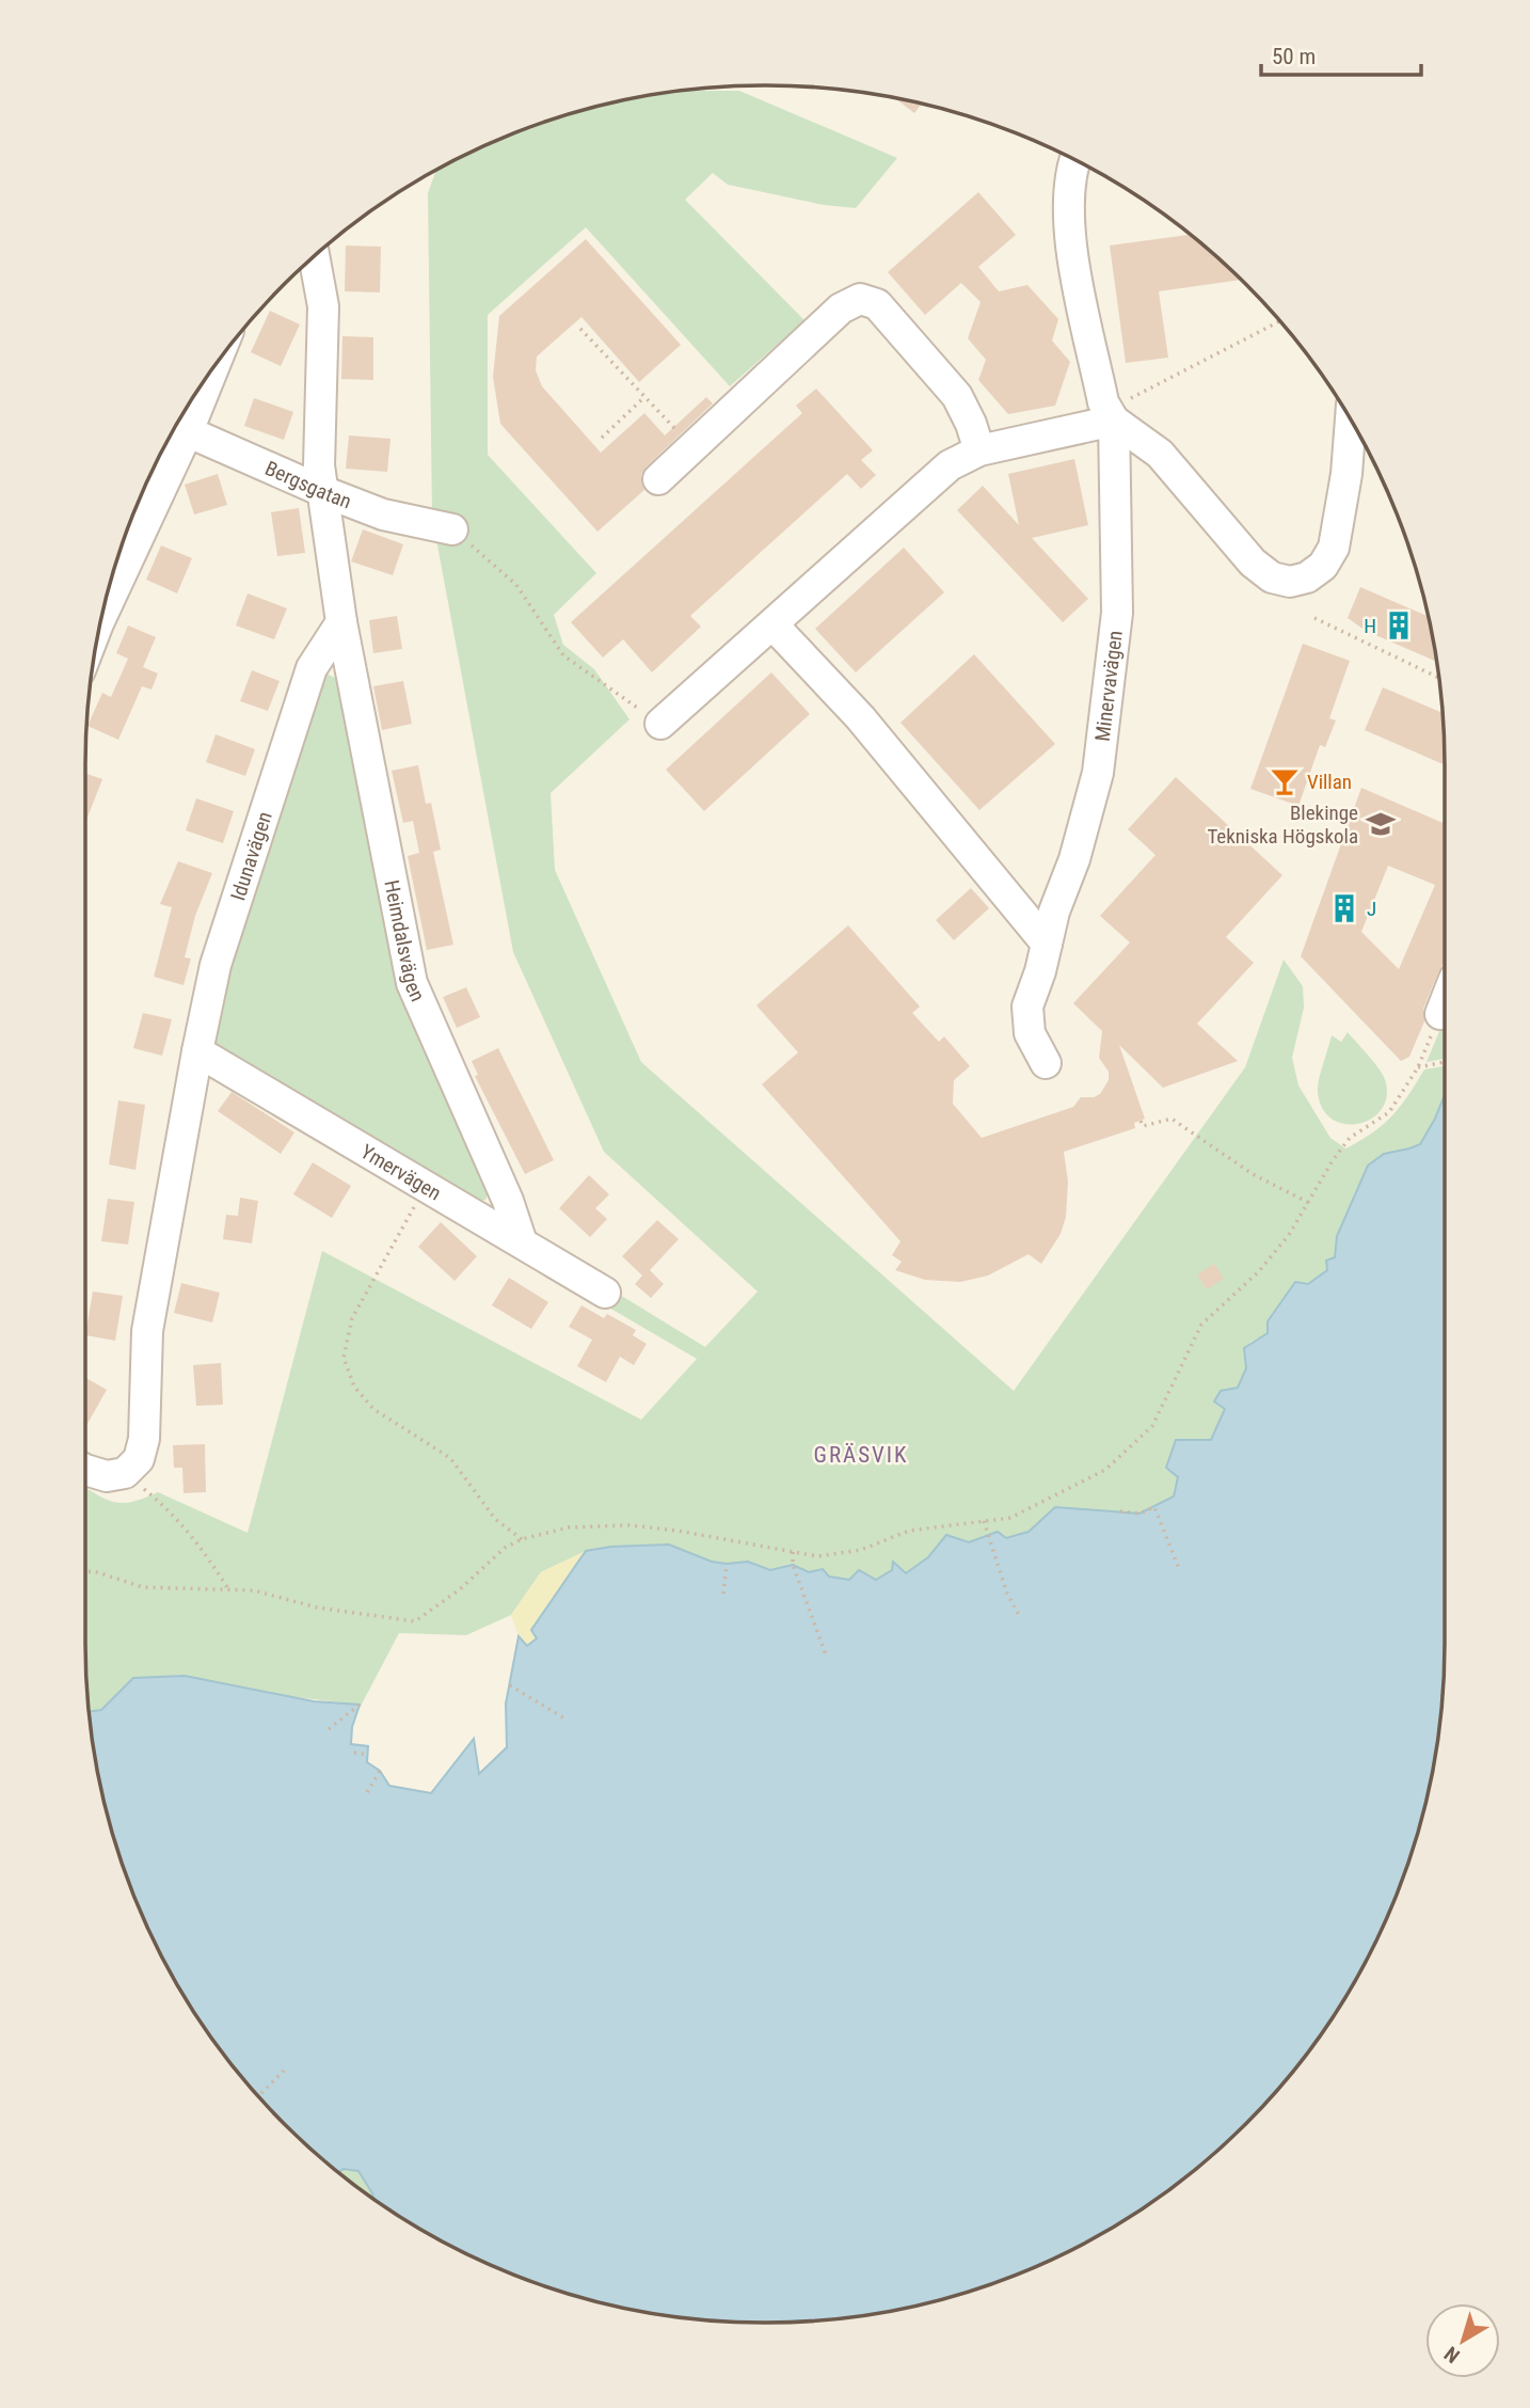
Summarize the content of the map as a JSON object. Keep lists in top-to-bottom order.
{
  "streets": {
    "street": [
      "Bergsgatan",
      "Minervavägen",
      "Idunavägen",
      "Heimdalsvägen",
      "Ymervägen"
    ]
  },
  "crossings": [
    ["Idunavägen", "Heimdalsvägen"],
    ["Idunavägen", "Ymervägen"],
    ["Heimdalsvägen", "Ymervägen"]
  ],
  "districts": ["GRÄSVIK"],
  "places": {
    "building": ["H", "J"],
    "bar": ["Villan"],
    "school or university": ["Blekinge Tekniska Högskola"]
  },
  "scale_bar": "50 m",
  "north": "bottom left"
}
